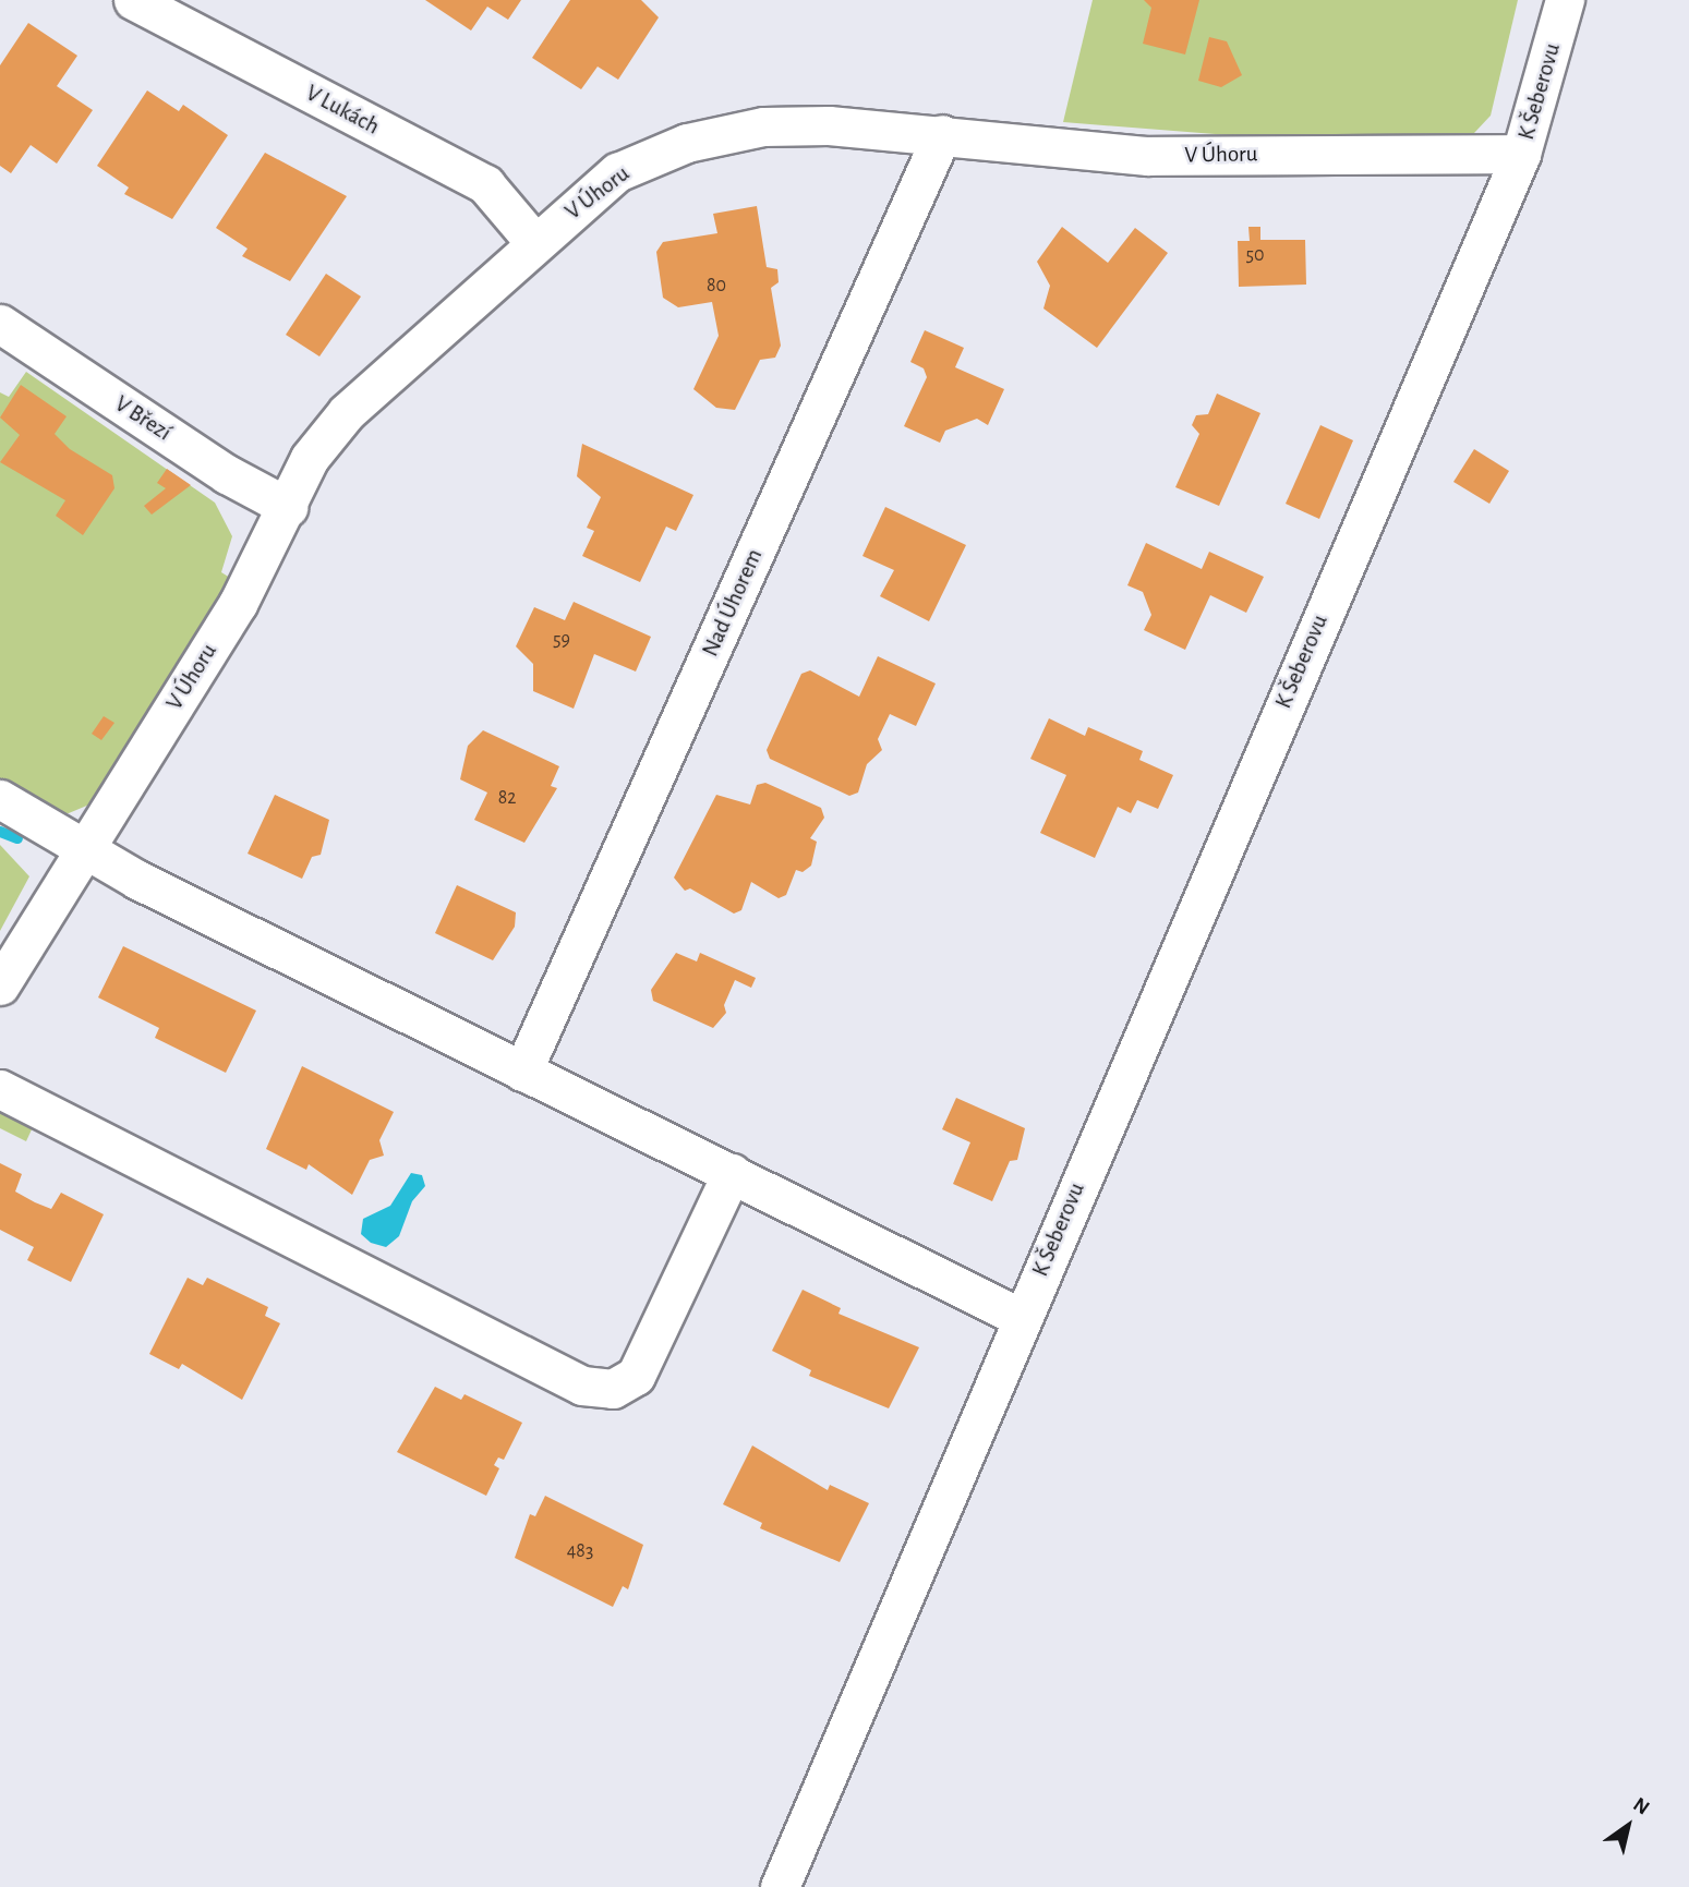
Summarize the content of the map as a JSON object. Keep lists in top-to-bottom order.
{
  "streets": {
    "street": [
      "K Šeberovu",
      "V Lukách",
      "V Úhoru",
      "V Březí",
      "Nad Úhorem"
    ]
  },
  "crossings": [
    ["K Šeberovu", "V Úhoru"],
    ["V Lukách", "V Úhoru"],
    ["V Úhoru", "V Březí"],
    ["V Úhoru", "Nad Úhorem"]
  ],
  "house_numbers": [
    "50",
    "80",
    "59",
    "82",
    "483"
  ],
  "north": "top right"
}
